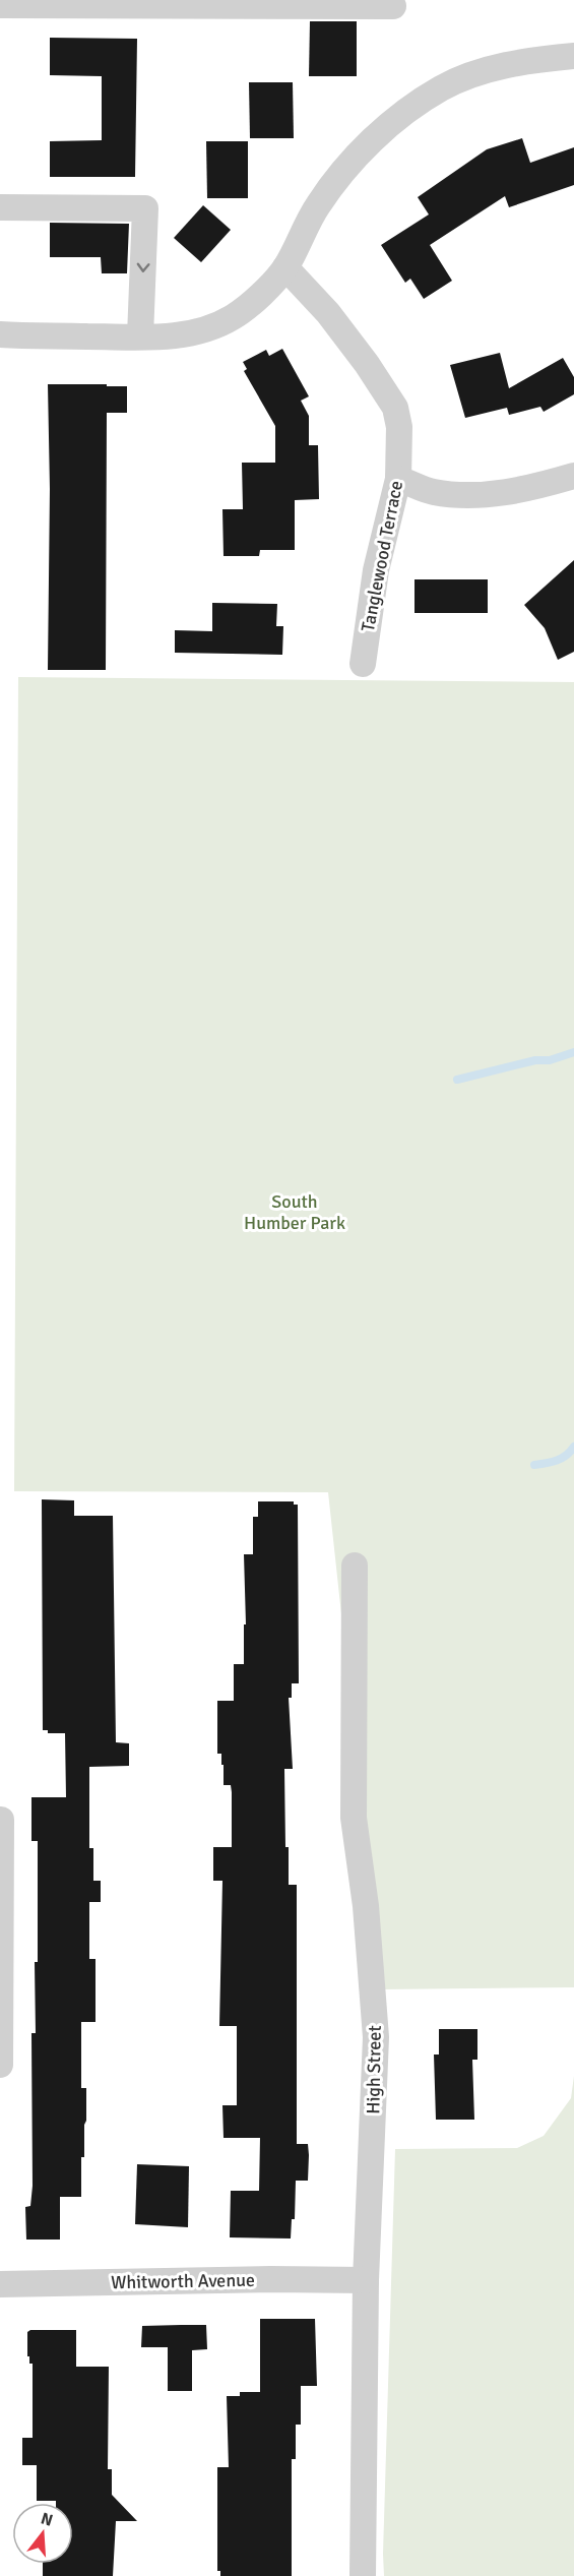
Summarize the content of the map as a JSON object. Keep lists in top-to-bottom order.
{
  "streets": {
    "street": ["Tanglewood Terrace", "High Street", "Whitworth Avenue"]
  },
  "crossings": [
    ["High Street", "Whitworth Avenue"]
  ],
  "parks": ["South Humber Park"],
  "north": "top"
}
